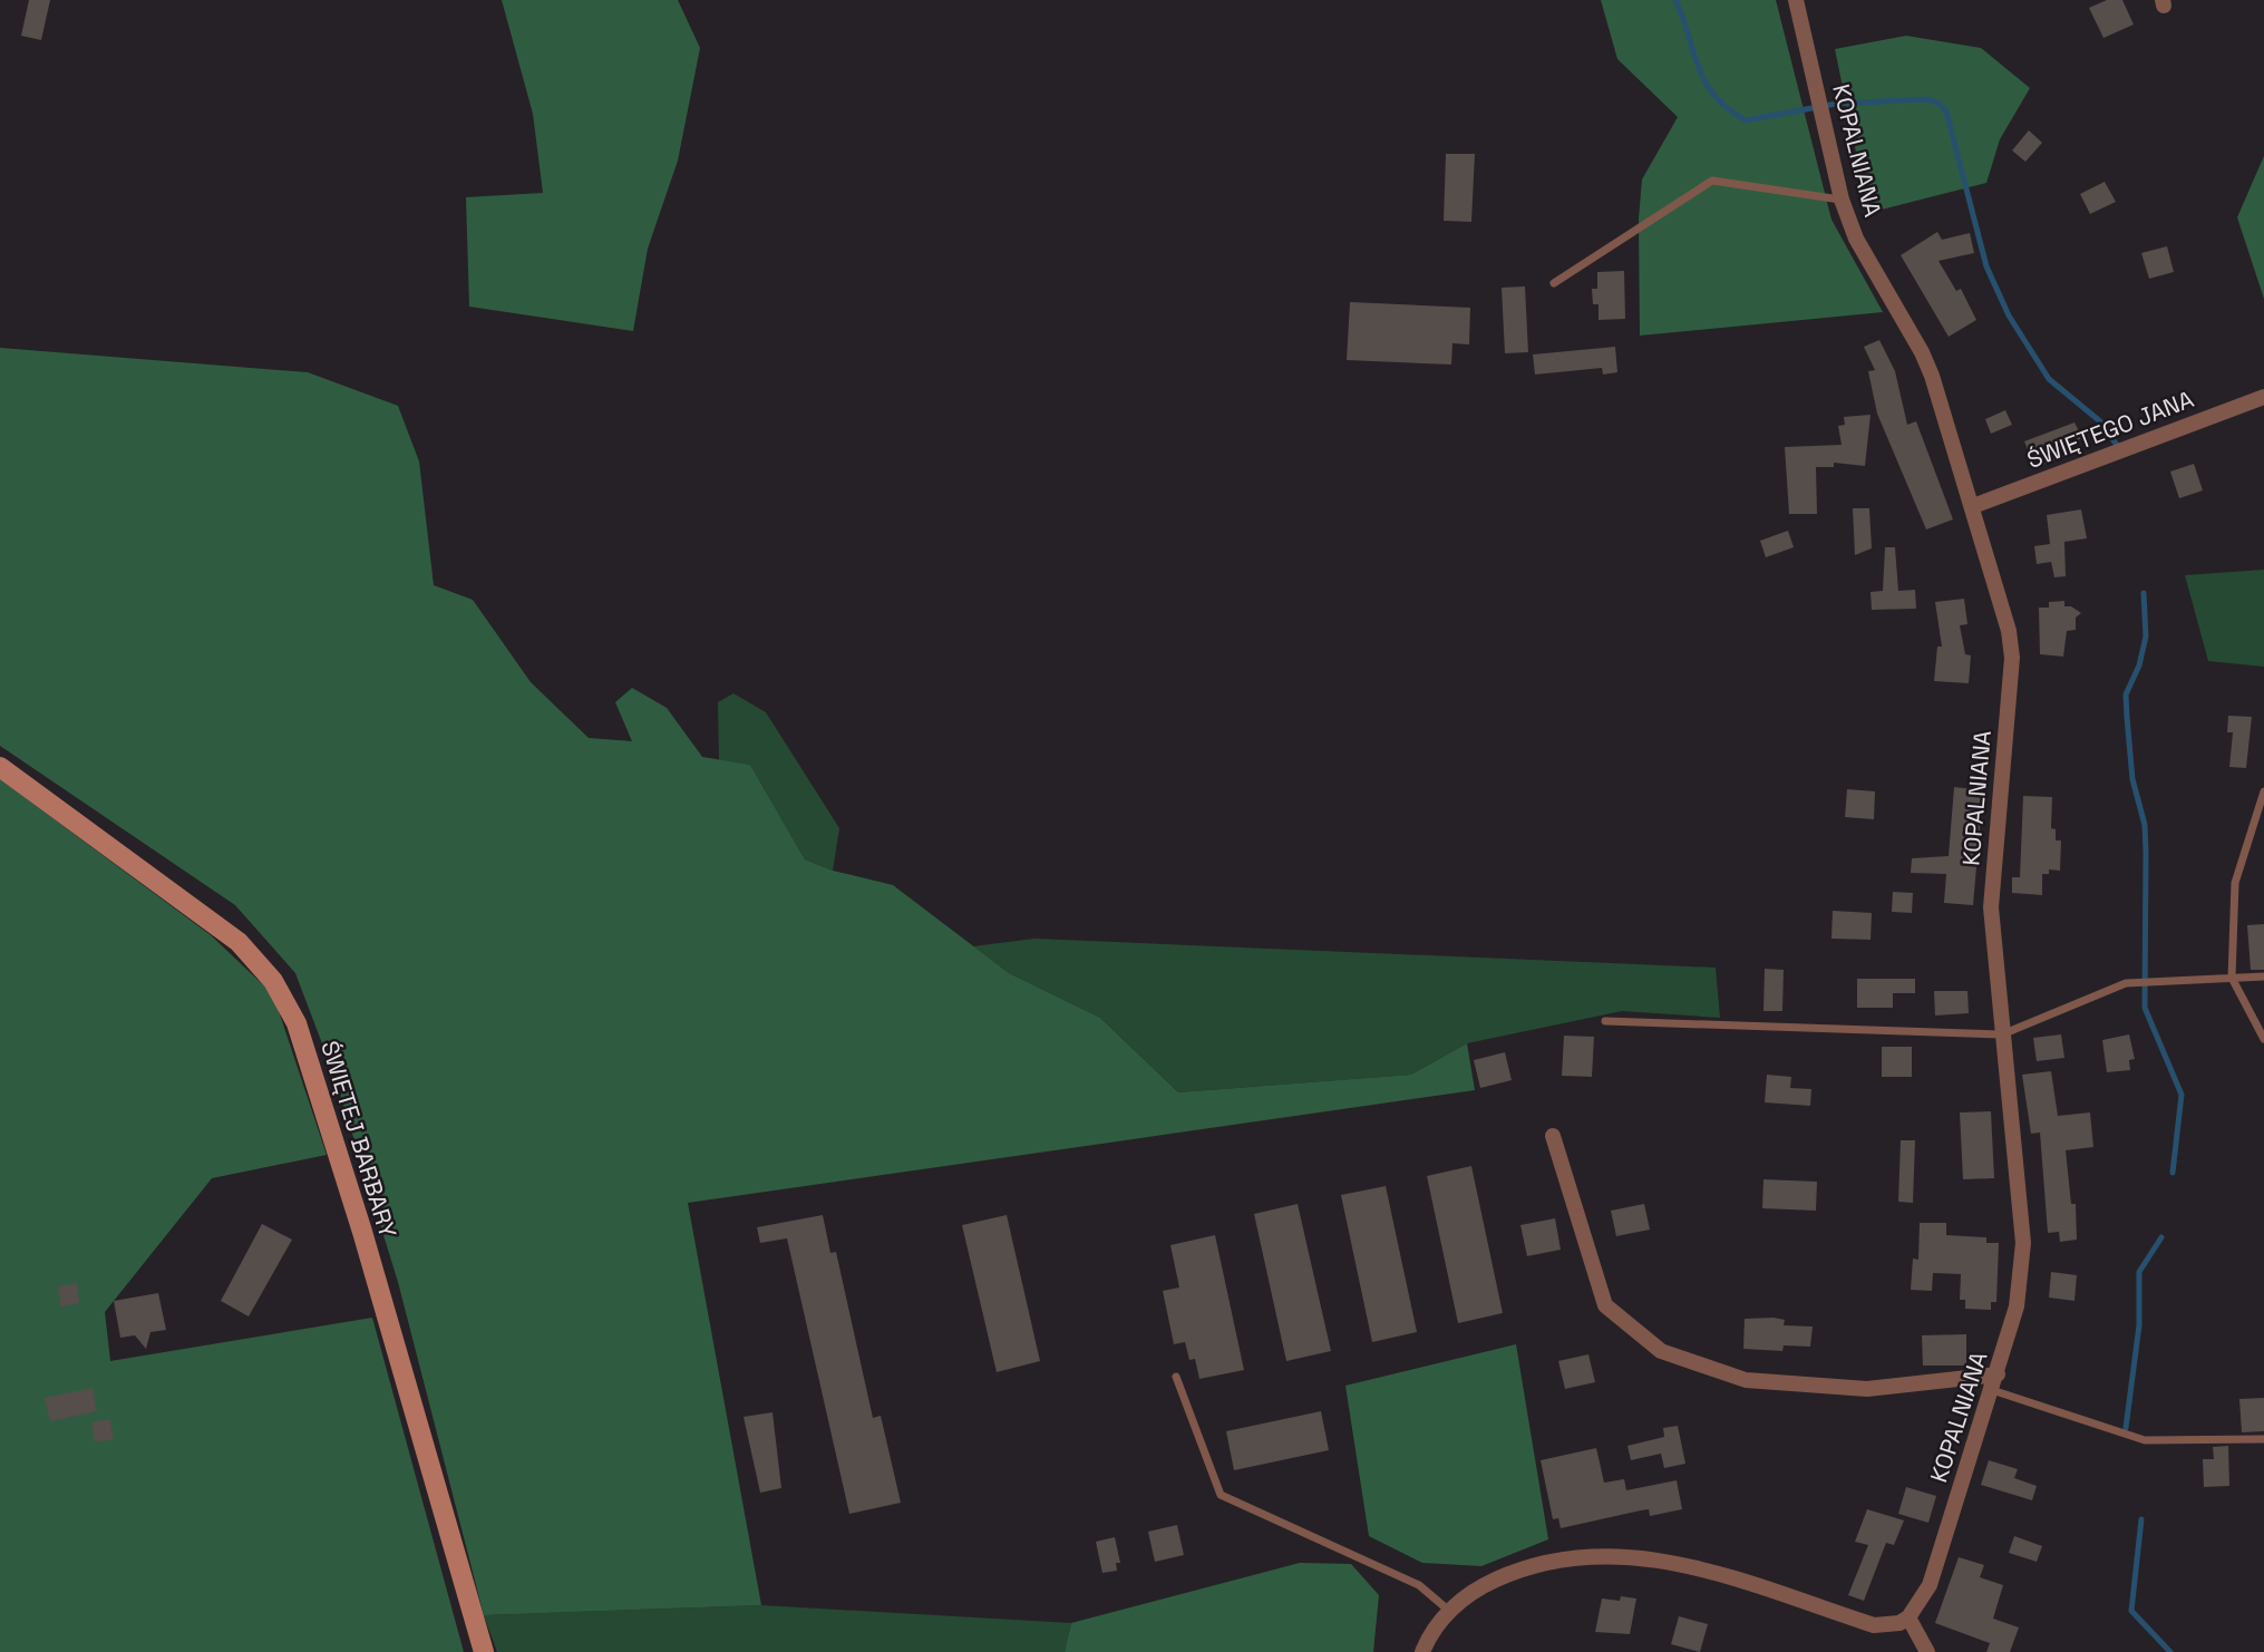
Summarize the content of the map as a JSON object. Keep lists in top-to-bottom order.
{
  "streets": {
    "street": ["KOPALNIANA", "ŚWIĘTEGO JANA", "ŚWIĘTEJ BARBARY"]
  },
  "crossings": [
    ["KOPALNIANA", "ŚWIĘTEGO JANA"]
  ]
}
